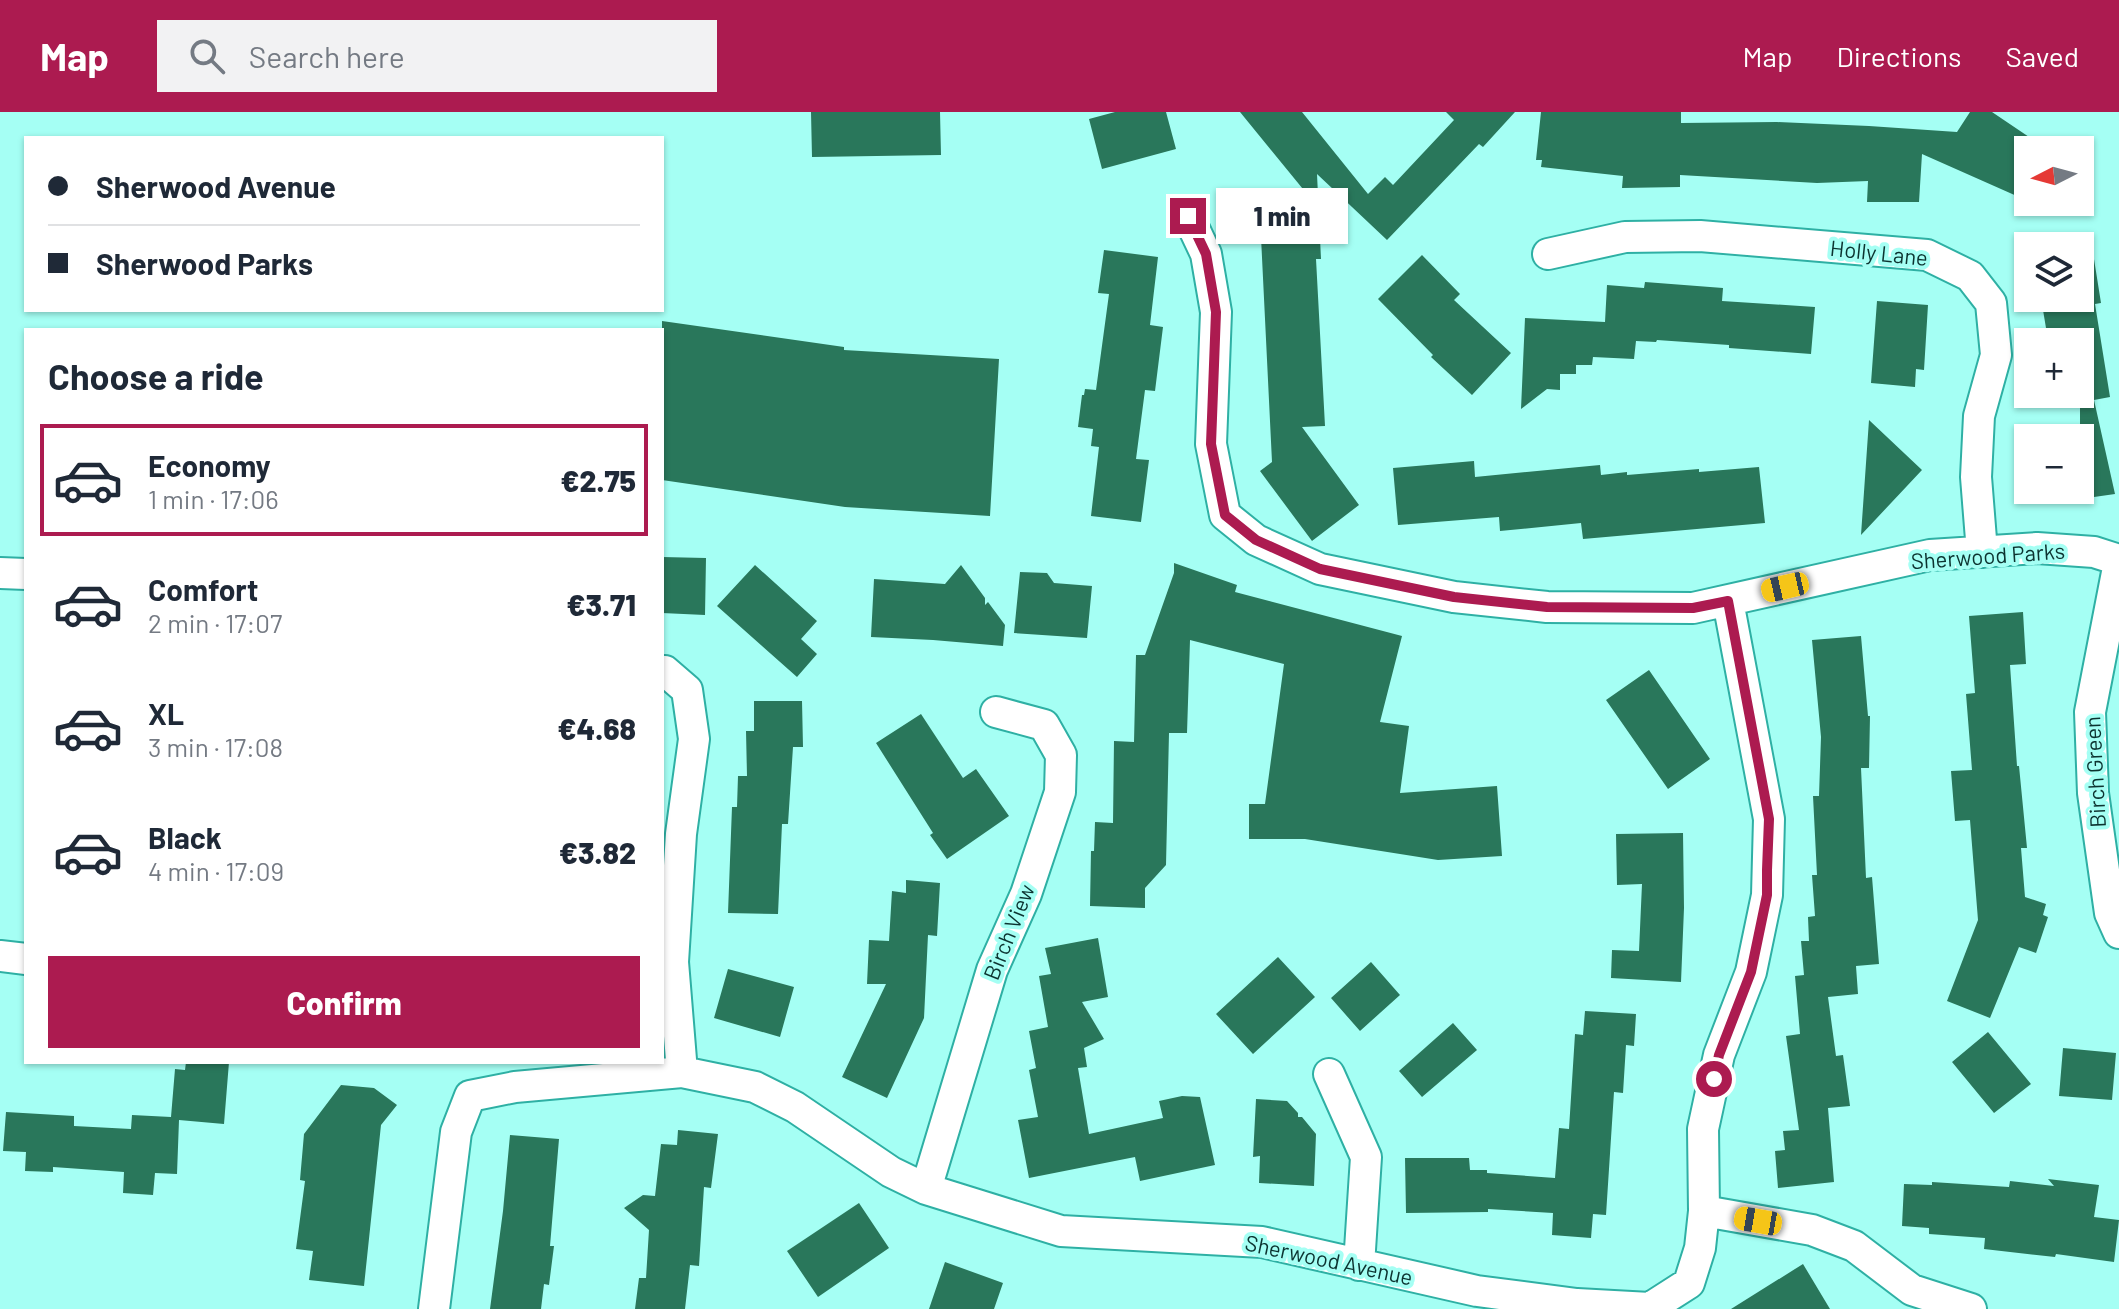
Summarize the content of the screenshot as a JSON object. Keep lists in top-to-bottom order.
{
  "streets": {
    "street": [
      "Holly Lane",
      "Sherwood Parks",
      "Birch Green",
      "Birch View",
      "Sherwood Avenue"
    ]
  },
  "crossings": [
    ["Holly Lane", "Sherwood Parks"],
    ["Sherwood Parks", "Birch Green"],
    ["Sherwood Parks", "Sherwood Avenue"],
    ["Birch View", "Sherwood Avenue"]
  ],
  "north": "left",
  "page": {
    "header": "Map",
    "search": "Search here",
    "nav": ["Map", "Directions", "Saved"],
    "map_buttons": ["+", "−"],
    "banner": ["Sherwood Avenue", "Sherwood Parks"],
    "bubble": "1 min",
    "heading": "Choose a ride",
    "list": [
      {
        "name": "Economy",
        "note": "1 min · 17:06",
        "value": "€2.75"
      },
      {
        "name": "Comfort",
        "note": "2 min · 17:07",
        "value": "€3.71"
      },
      {
        "name": "XL",
        "note": "3 min · 17:08",
        "value": "€4.68"
      },
      {
        "name": "Black",
        "note": "4 min · 17:09",
        "value": "€3.82"
      }
    ],
    "buttons": "Confirm"
  }
}
